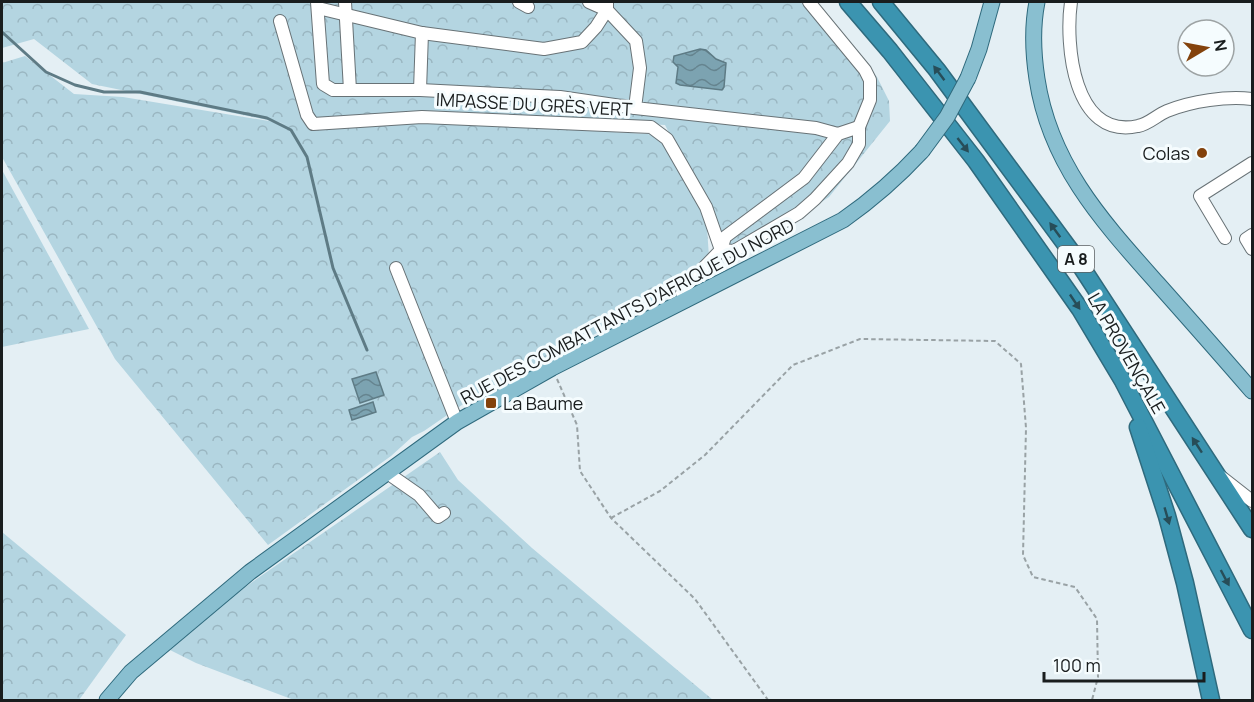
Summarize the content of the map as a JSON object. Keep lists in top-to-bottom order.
{
  "streets": {
    "highway": ["A 8", "LA PROVENÇALE"],
    "main road": ["RUE DES COMBATTANTS D'AFRIQUE DU NORD"],
    "street": ["IMPASSE DU GRÈS VERT"]
  },
  "places": {
    "other": ["Colas"],
    "transit": ["La Baume"]
  },
  "scale_bar": "100 m",
  "north": "right"
}
